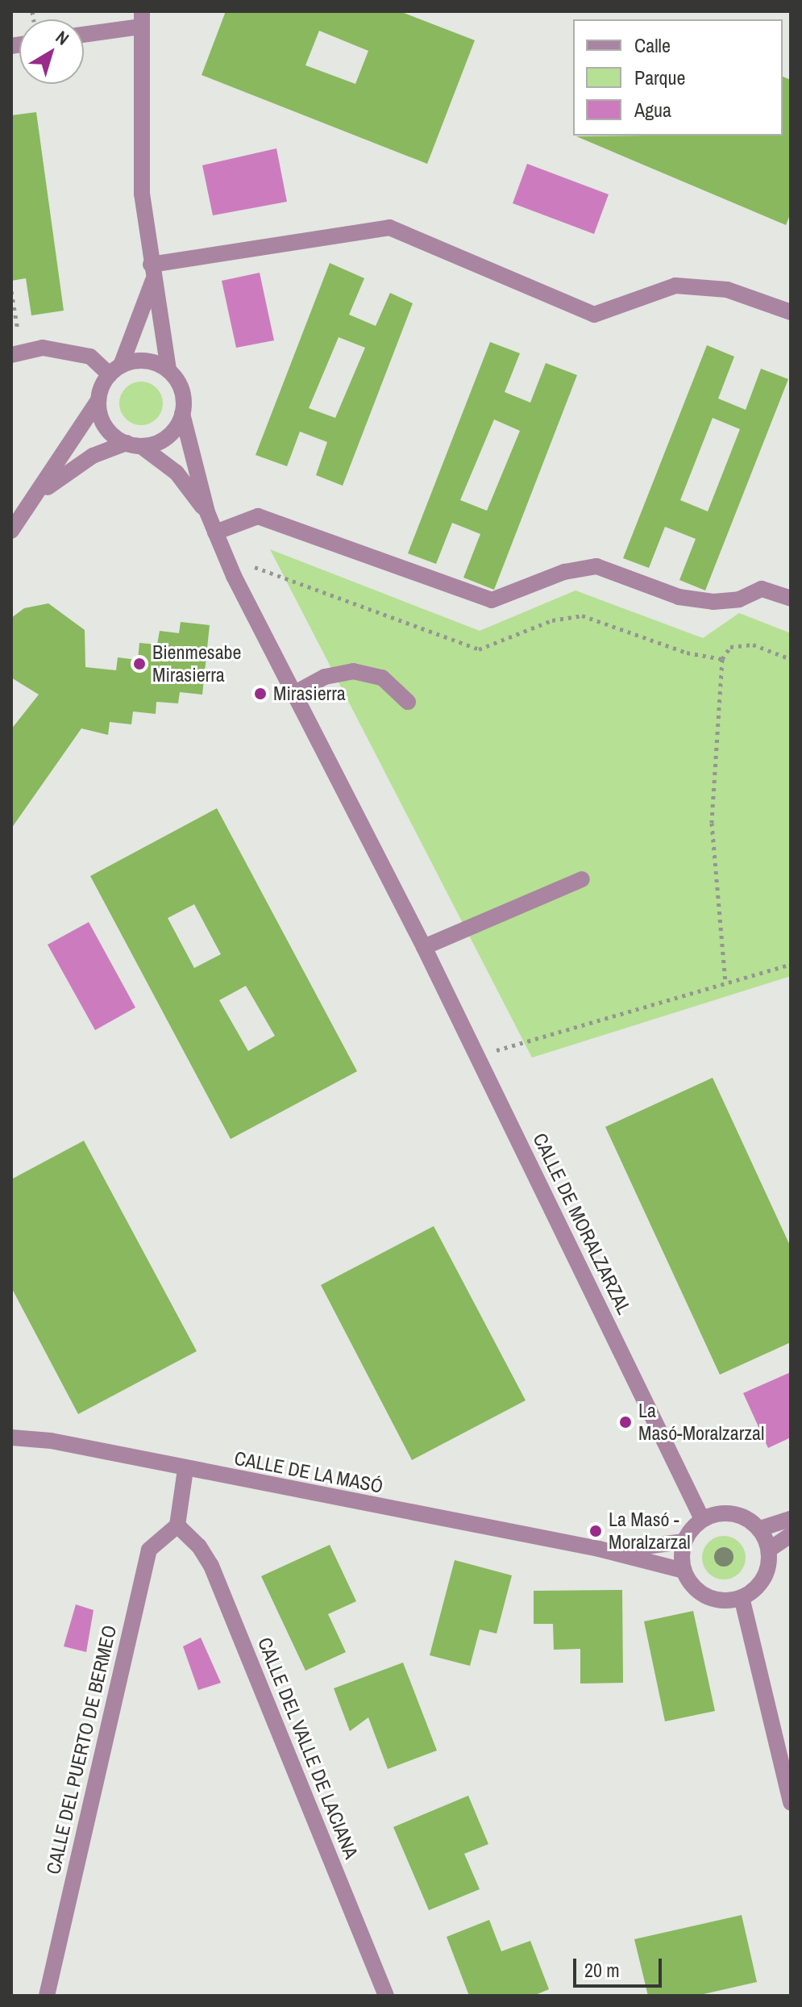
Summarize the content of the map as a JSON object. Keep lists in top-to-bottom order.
{
  "streets": {
    "street": [
      "CALLE DE MORALZARZAL",
      "CALLE DE LA MASÓ",
      "CALLE DEL VALLE DE LACIANA",
      "CALLE DEL PUERTO DE BERMEO"
    ]
  },
  "crossings": [
    ["CALLE DE MORALZARZAL", "CALLE DE LA MASÓ"],
    ["CALLE DEL VALLE DE LACIANA", "CALLE DEL PUERTO DE BERMEO"]
  ],
  "places": [
    "Bienmesabe Mirasierra",
    "Mirasierra",
    "La Masó-Moralzarzal",
    "La Masó - Moralzarzal"
  ],
  "legend": ["Calle", "Parque", "Agua"],
  "scale_bar": "20 m",
  "north": "top right"
}
